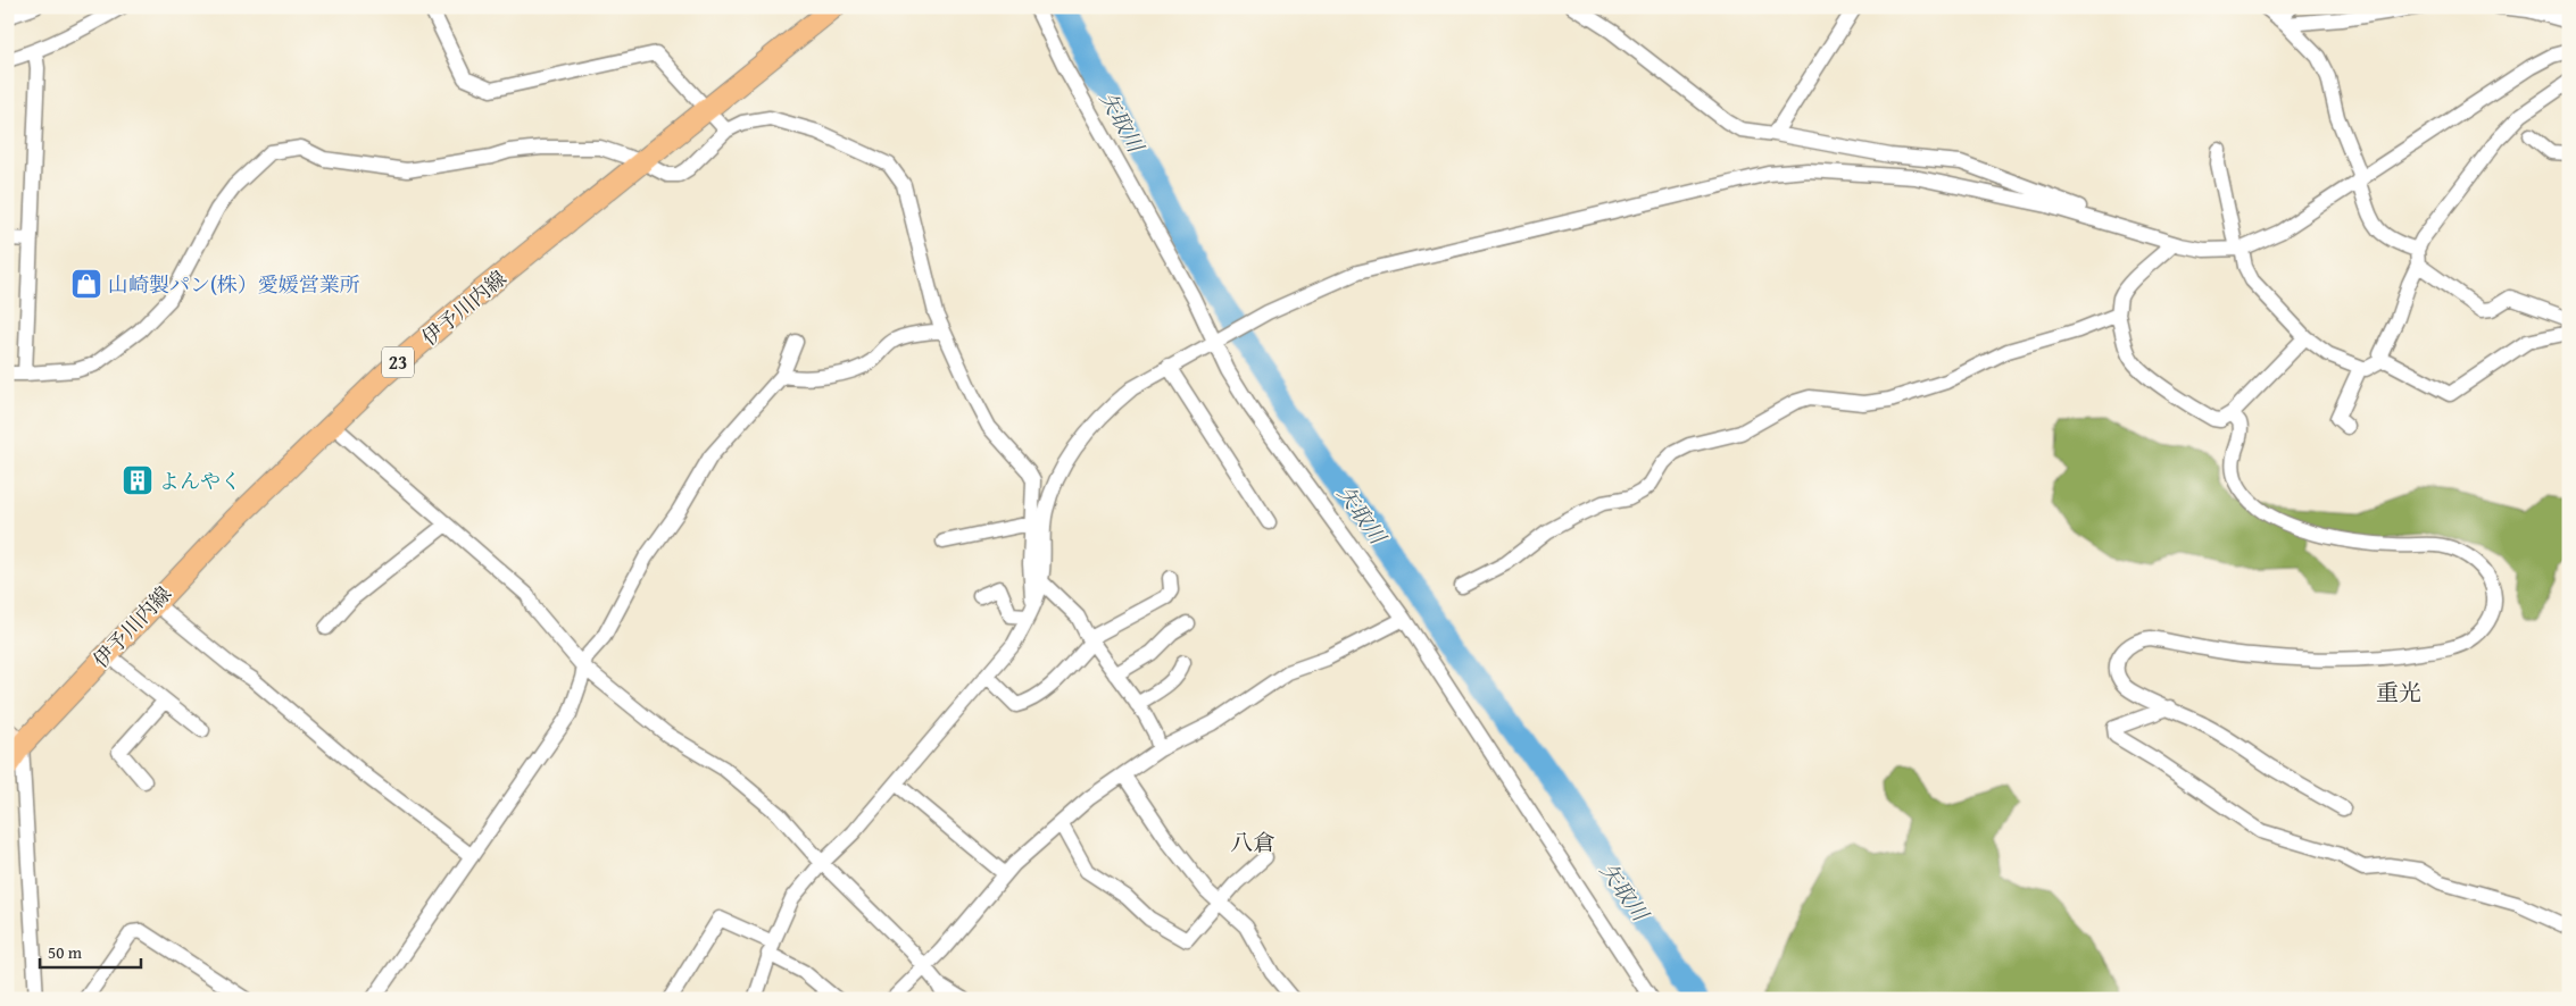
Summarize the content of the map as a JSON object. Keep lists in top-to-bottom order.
{
  "streets": {
    "main road": ["伊予川内線", "23"]
  },
  "districts": ["重光", "八倉"],
  "water": ["矢取川"],
  "places": {
    "shop": ["山崎製パン(株）愛媛営業所"],
    "building": ["よんやく"]
  },
  "scale_bar": "50 m"
}
